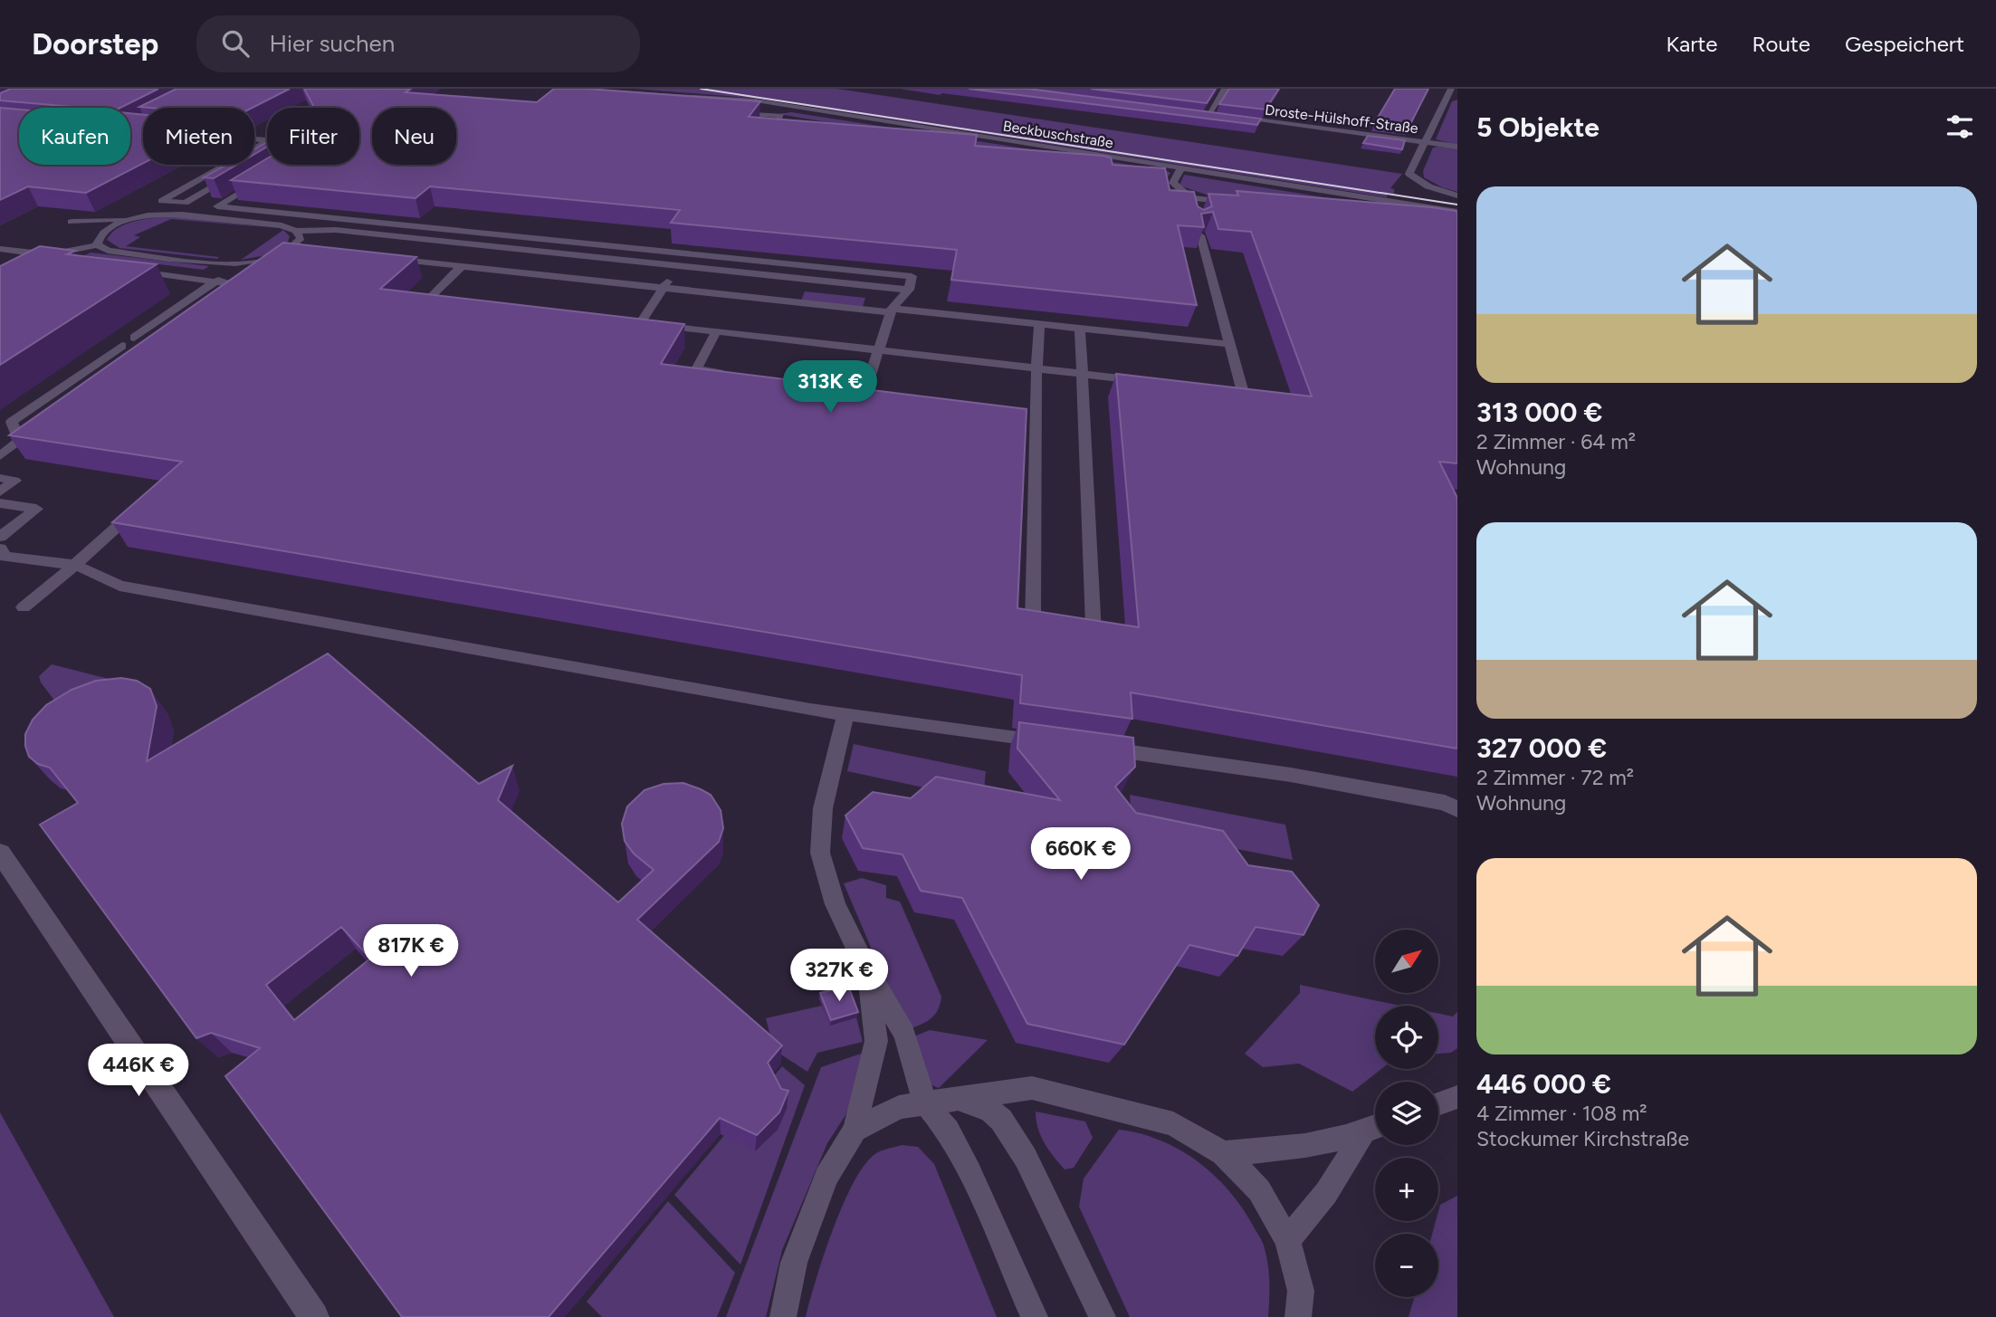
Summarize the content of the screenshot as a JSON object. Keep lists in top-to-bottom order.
{
  "streets": {
    "street": ["Droste-Hülshoff-Straße"],
    "lane": ["Beckbuschstraße"]
  },
  "north": "top right",
  "page": {
    "header": "Doorstep",
    "search": "Hier suchen",
    "nav": ["Karte", "Route", "Gespeichert"],
    "heading": "5 Objekte",
    "chip": [
      "Kaufen",
      "Mieten",
      "Filter",
      "Neu"
    ],
    "list": [
      {
        "name": "313 000 €",
        "note": "2 Zimmer · 64 m² · Wohnung"
      },
      {
        "name": "327 000 €",
        "note": "2 Zimmer · 72 m² · Wohnung"
      },
      {
        "name": "446 000 €",
        "note": "4 Zimmer · 108 m² · Stockumer Kirchstraße"
      }
    ],
    "price": [
      "313K €",
      "660K €",
      "817K €",
      "327K €",
      "446K €"
    ],
    "map_buttons": ["+", "−"]
  }
}
